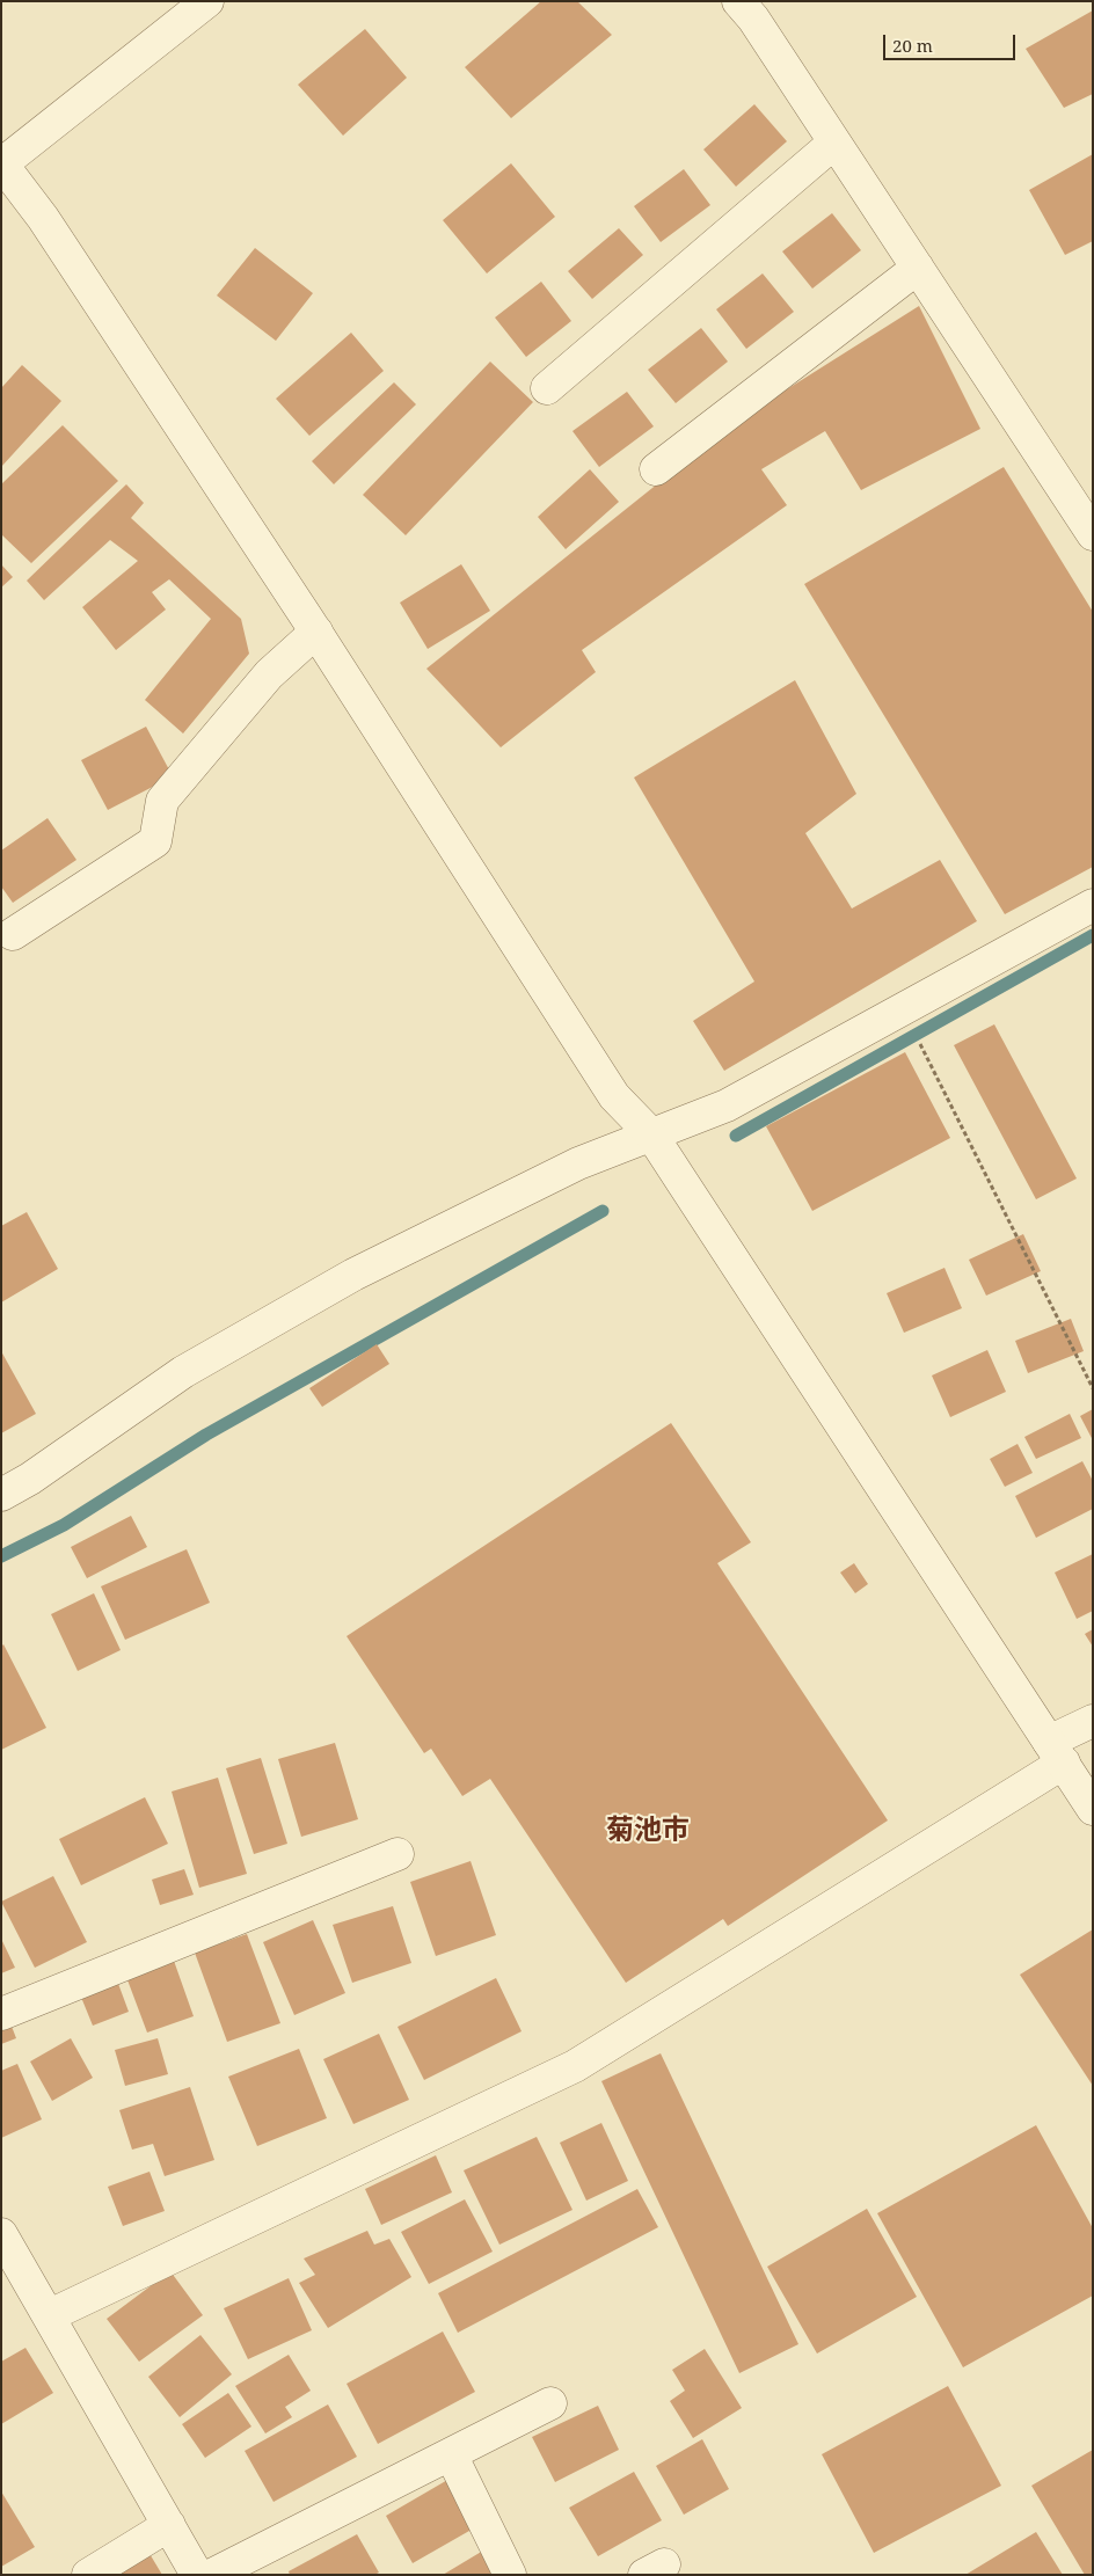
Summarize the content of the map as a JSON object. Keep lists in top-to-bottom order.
{
  "districts": ["菊池市"],
  "scale_bar": "20 m"
}
